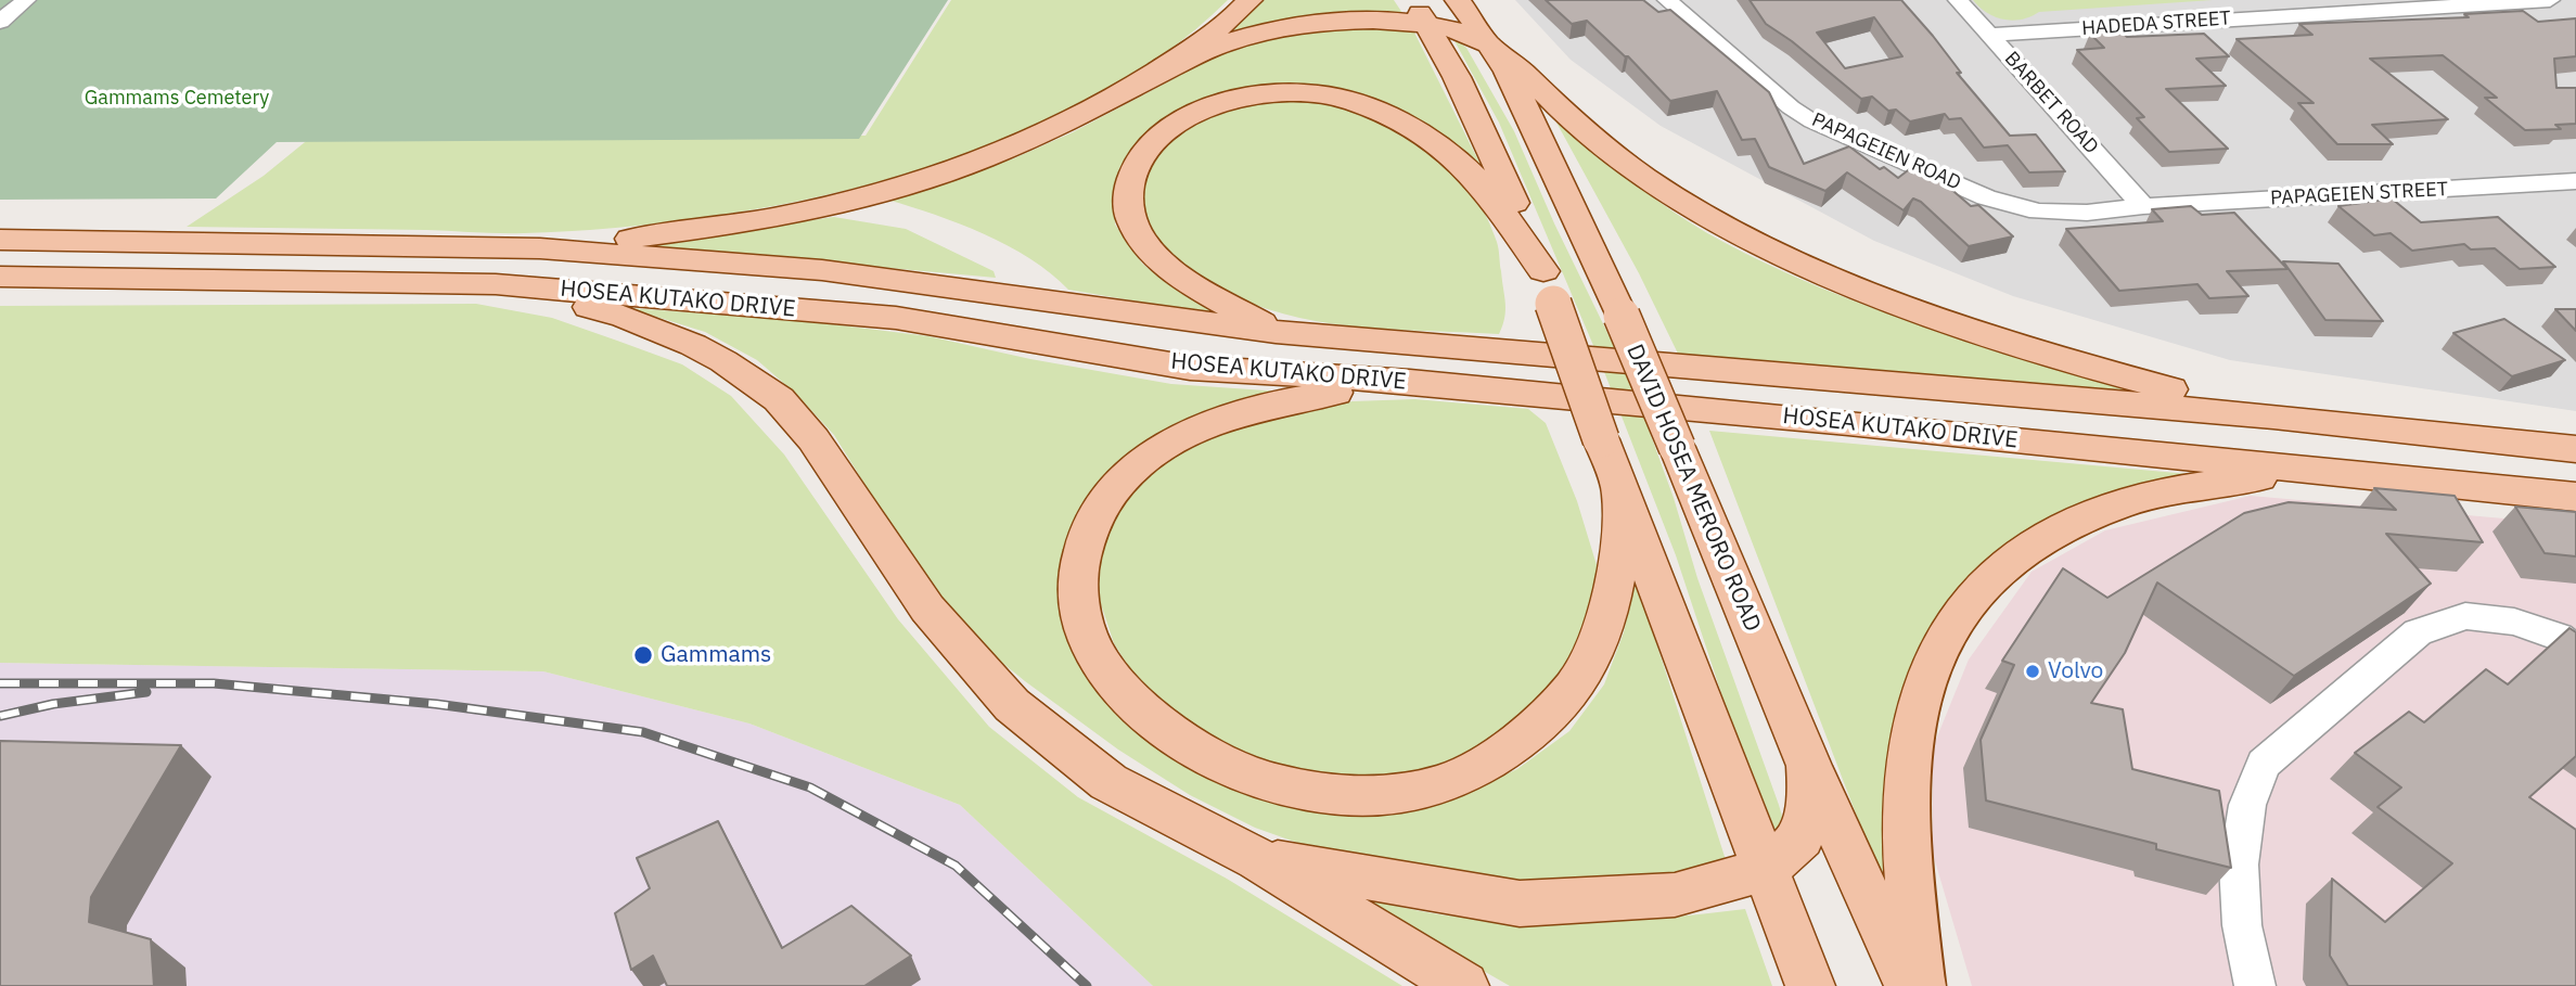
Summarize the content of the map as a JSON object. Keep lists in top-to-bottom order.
{
  "streets": {
    "main road": ["HOSEA KUTAKO DRIVE", "DAVID HOSEA MERORO ROAD"],
    "street": [
      "HADEDA STREET",
      "BARBET ROAD",
      "PAPAGEIEN ROAD",
      "PAPAGEIEN STREET"
    ]
  },
  "crossings": [
    ["HADEDA STREET", "BARBET ROAD"],
    ["BARBET ROAD", "PAPAGEIEN ROAD"],
    ["BARBET ROAD", "PAPAGEIEN STREET"],
    ["PAPAGEIEN ROAD", "PAPAGEIEN STREET"]
  ],
  "parks": ["Gammams Cemetery"],
  "places": ["Gammams", "Volvo"]
}
